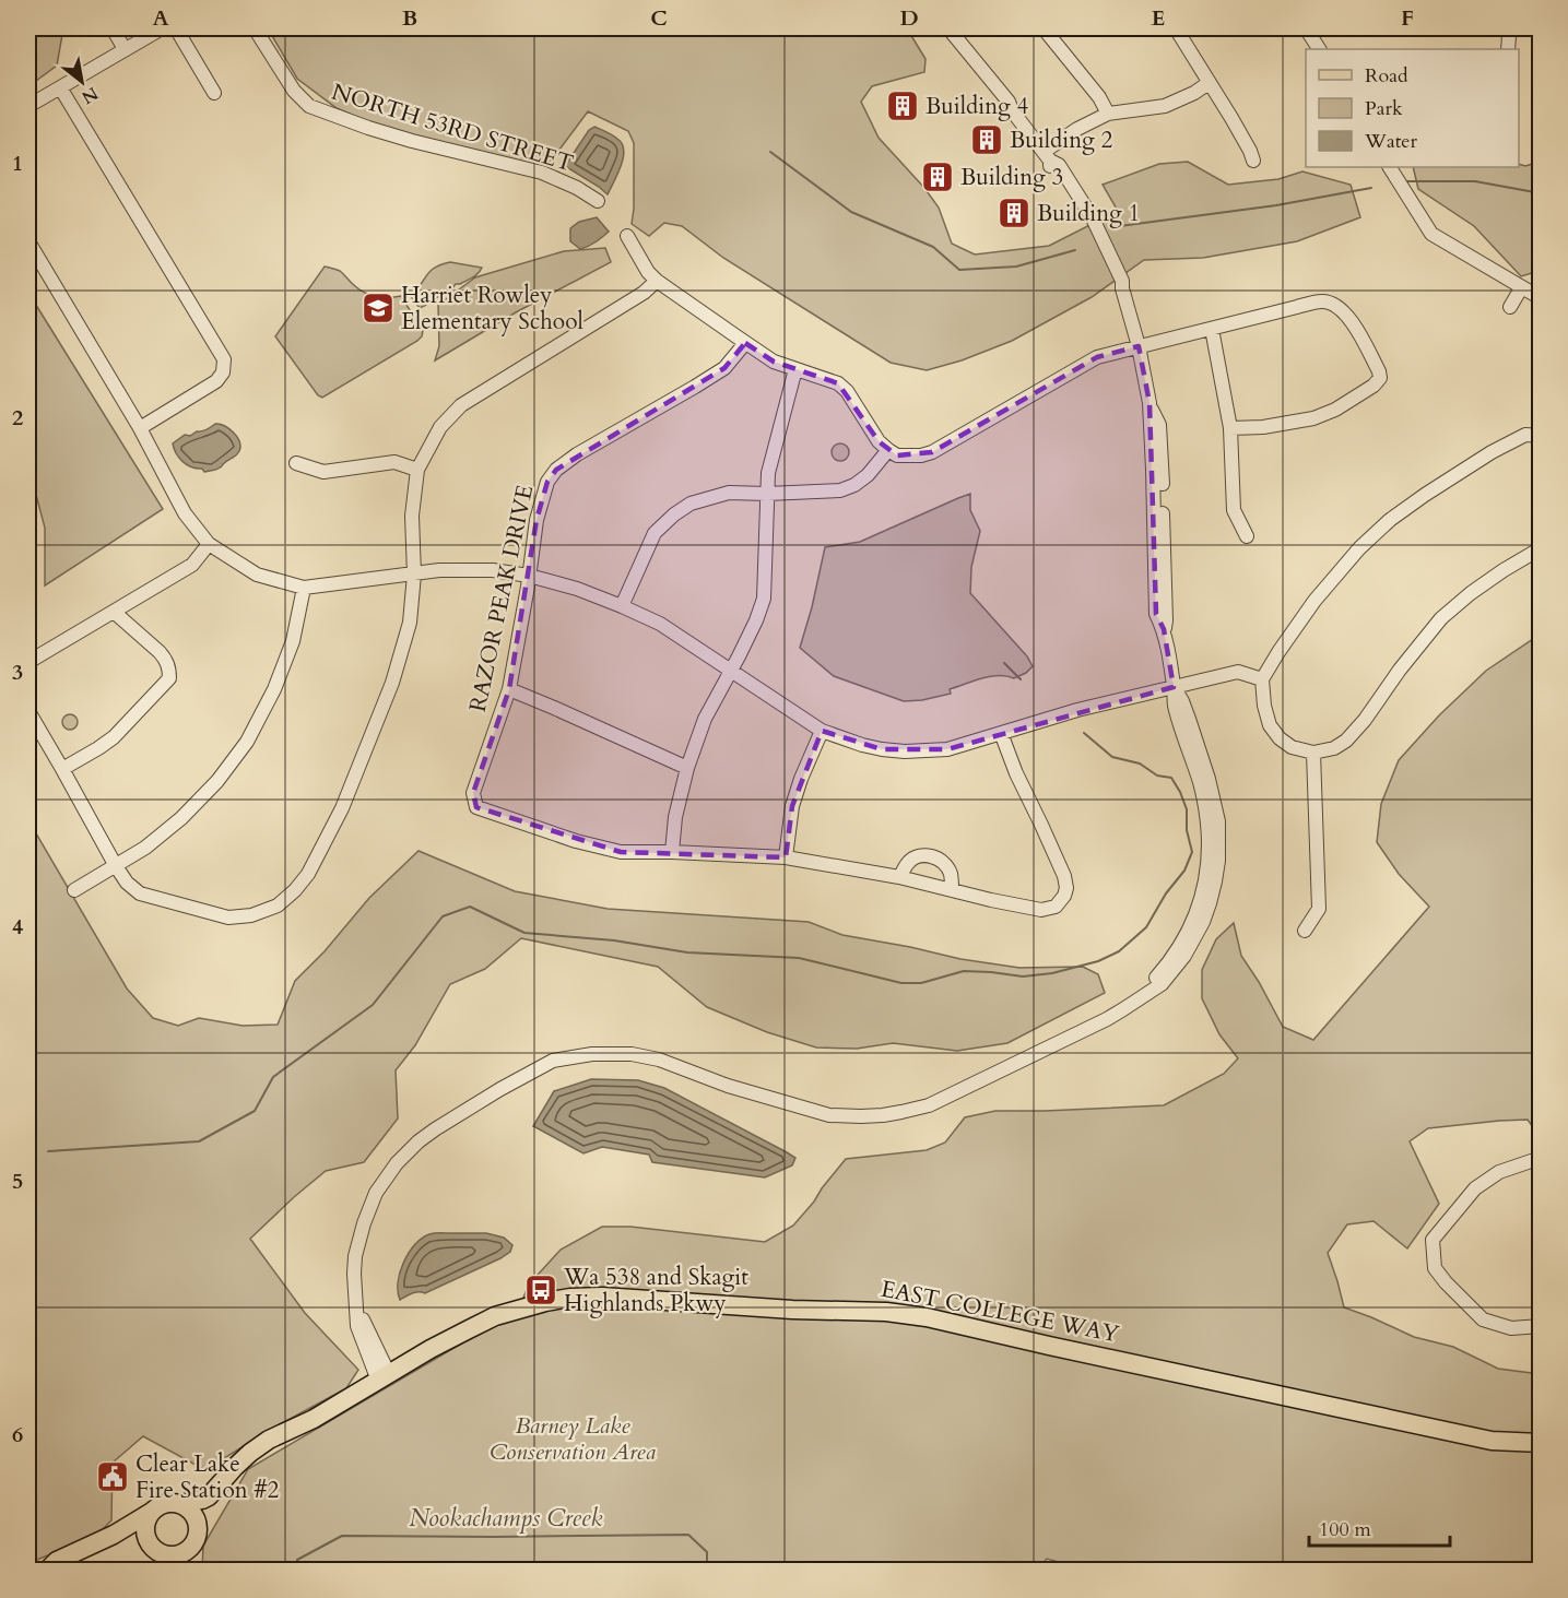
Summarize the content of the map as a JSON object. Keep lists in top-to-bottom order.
{
  "streets": {
    "main road": ["EAST COLLEGE WAY"],
    "street": ["NORTH 53RD STREET", "RAZOR PEAK DRIVE"]
  },
  "water": ["Nookachamps Creek"],
  "parks": ["Barney Lake Conservation Area"],
  "places": {
    "building": [
      "Building 4",
      "Building 2",
      "Building 3",
      "Building 1"
    ],
    "school or university": ["Harriet Rowley Elementary School"],
    "bus stop": ["Wa 538 and Skagit Highlands Pkwy"],
    "public building": ["Clear Lake Fire Station #2"]
  },
  "legend": ["Road", "Park", "Water"],
  "scale_bar": "100 m",
  "north": "bottom right",
  "grid": {
    "columns": [
      "A",
      "B",
      "C",
      "D",
      "E",
      "F"
    ],
    "rows": [
      "1",
      "2",
      "3",
      "4",
      "5",
      "6"
    ]
  }
}
